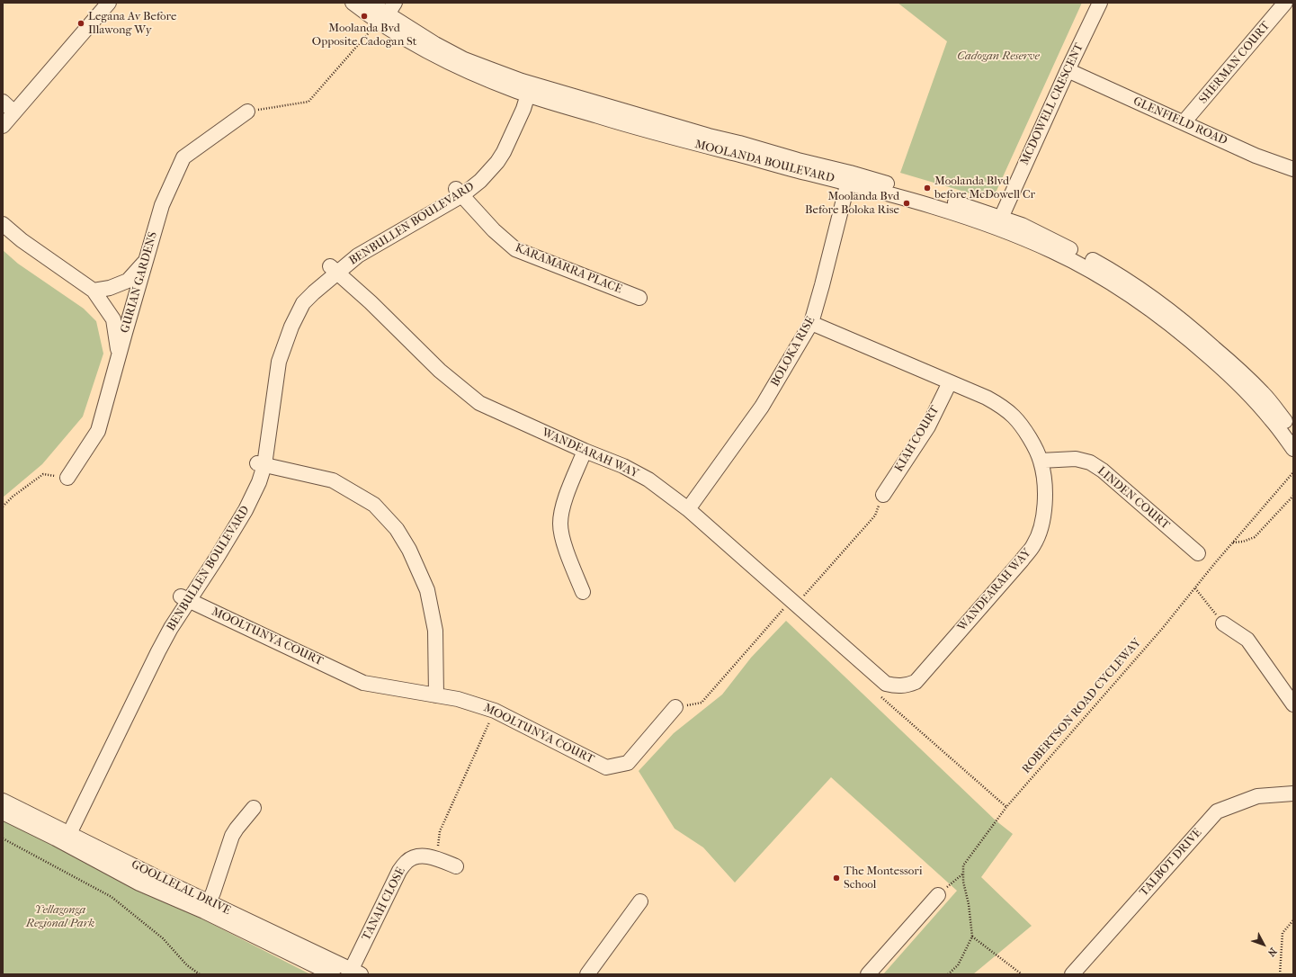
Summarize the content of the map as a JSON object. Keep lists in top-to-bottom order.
{
  "streets": {
    "street": [
      "SHERMAN COURT",
      "MCDOWELL CRESCENT",
      "GLENFIELD ROAD",
      "MOOLANDA BOULEVARD",
      "BENBULLEN BOULEVARD",
      "KARAMARRA PLACE",
      "GURIAN GARDENS",
      "BOLOKA RISE",
      "KIAH COURT",
      "WANDEARAH WAY",
      "LINDEN COURT",
      "MOOLTUNYA COURT",
      "TALBOT DRIVE",
      "GOOLLELAL DRIVE",
      "TANAH CLOSE"
    ],
    "path": ["ROBERTSON ROAD CYCLEWAY"]
  },
  "crossings": [
    ["SHERMAN COURT", "GLENFIELD ROAD"],
    ["MCDOWELL CRESCENT", "GLENFIELD ROAD"],
    ["MCDOWELL CRESCENT", "MOOLANDA BOULEVARD"],
    ["MOOLANDA BOULEVARD", "BENBULLEN BOULEVARD"],
    ["MOOLANDA BOULEVARD", "BOLOKA RISE"],
    ["BENBULLEN BOULEVARD", "KARAMARRA PLACE"],
    ["BENBULLEN BOULEVARD", "WANDEARAH WAY"],
    ["BENBULLEN BOULEVARD", "MOOLTUNYA COURT"],
    ["BENBULLEN BOULEVARD", "GOOLLELAL DRIVE"],
    ["BOLOKA RISE", "WANDEARAH WAY"],
    ["KIAH COURT", "WANDEARAH WAY"],
    ["WANDEARAH WAY", "LINDEN COURT"],
    ["GOOLLELAL DRIVE", "TANAH CLOSE"]
  ],
  "parks": ["Cadogan Reserve", "Yellagonga Regional Park"],
  "places": [
    "Moolanda Bvd Opposite Cadogan St",
    "Legana Av Before Illawong Wy",
    "Moolanda Blvd before McDowell Cr",
    "Moolanda Bvd Before Boloka Rise",
    "The Montessori School"
  ],
  "north": "bottom right"
}
